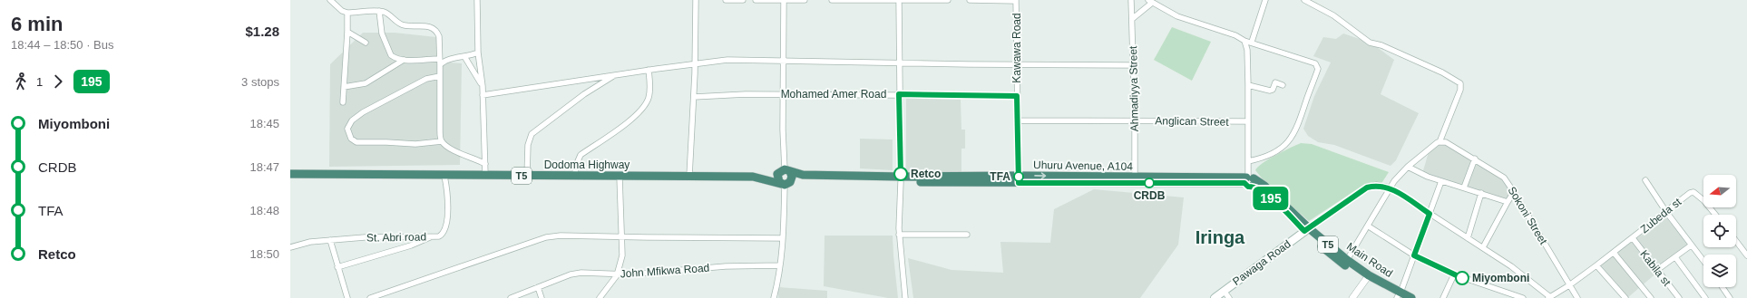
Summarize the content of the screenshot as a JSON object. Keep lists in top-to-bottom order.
{
  "streets": {
    "highway": [
      "Dodoma Highway",
      "Uhuru Avenue, A104",
      "T5",
      "Main Road"
    ],
    "main road": ["Pawaga Road"],
    "street": [
      "Kawawa Road",
      "Ahmadiyya Street",
      "Mohamed Amer Road",
      "Anglican Street",
      "Sokoni Street",
      "Zubeda st",
      "St. Abri road",
      "Kabila st",
      "John Mfikwa Road"
    ]
  },
  "crossings": [
    ["Kawawa Road", "Mohamed Amer Road"],
    ["Kawawa Road", "Anglican Street"],
    ["Kawawa Road", "Uhuru Avenue, A104"],
    ["Ahmadiyya Street", "Anglican Street"],
    ["Ahmadiyya Street", "Uhuru Avenue, A104"],
    ["Dodoma Highway", "T5"],
    ["Dodoma Highway", "St. Abri road"],
    ["Uhuru Avenue, A104", "T5"],
    ["Uhuru Avenue, A104", "Main Road"],
    ["T5", "Main Road"],
    ["T5", "Pawaga Road"],
    ["Sokoni Street", "Zubeda st"],
    ["Zubeda st", "Kabila st"],
    ["Main Road", "Pawaga Road"]
  ],
  "districts": ["Iringa"],
  "places": [
    "Retco",
    "TFA",
    "CRDB",
    "Miyomboni"
  ],
  "lines": ["bus line 195"],
  "north": "left",
  "page": {
    "heading": ["6 min", "18:44 – 18:50 · Bus", "$1.28"],
    "on_map": "195",
    "legs": ["1", "195", "3 stops"],
    "list": [
      {
        "name": "Miyomboni",
        "value": "18:45"
      },
      {
        "name": "CRDB",
        "value": "18:47"
      },
      {
        "name": "TFA",
        "value": "18:48"
      },
      {
        "name": "Retco",
        "value": "18:50"
      }
    ]
  }
}
